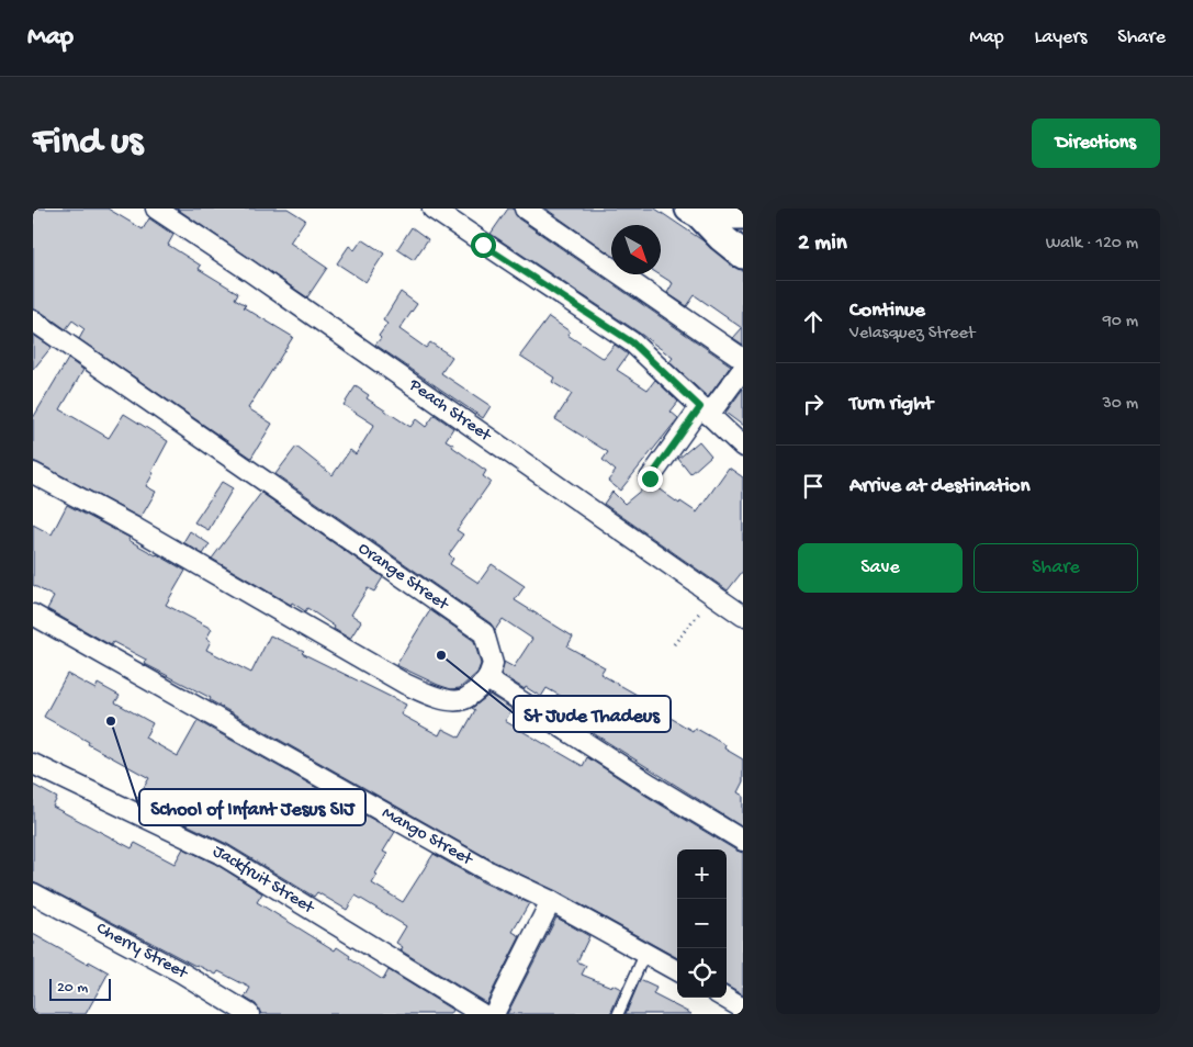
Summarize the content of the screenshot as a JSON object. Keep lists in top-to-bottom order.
{
  "streets": {
    "street": [
      "Peach Street",
      "Orange Street",
      "Mango Street",
      "Jackfruit Street",
      "Cherry Street"
    ]
  },
  "places": ["St Jude Thadeus", "School of Infant Jesus SIJ"],
  "scale_bar": "20 m",
  "north": "bottom right",
  "page": {
    "header": "Map",
    "nav": ["Map", "Layers", "Share"],
    "buttons": [
      "Directions",
      ["Save", "Share"]
    ],
    "title": "Find us",
    "heading": ["2 min", "Walk · 120 m"],
    "list": [
      ["Continue", "Velasquez Street", "90 m"],
      ["Turn right", "30 m"],
      "Arrive at destination"
    ],
    "map_buttons": ["+", "−"],
    "scale": "20 m"
  }
}
